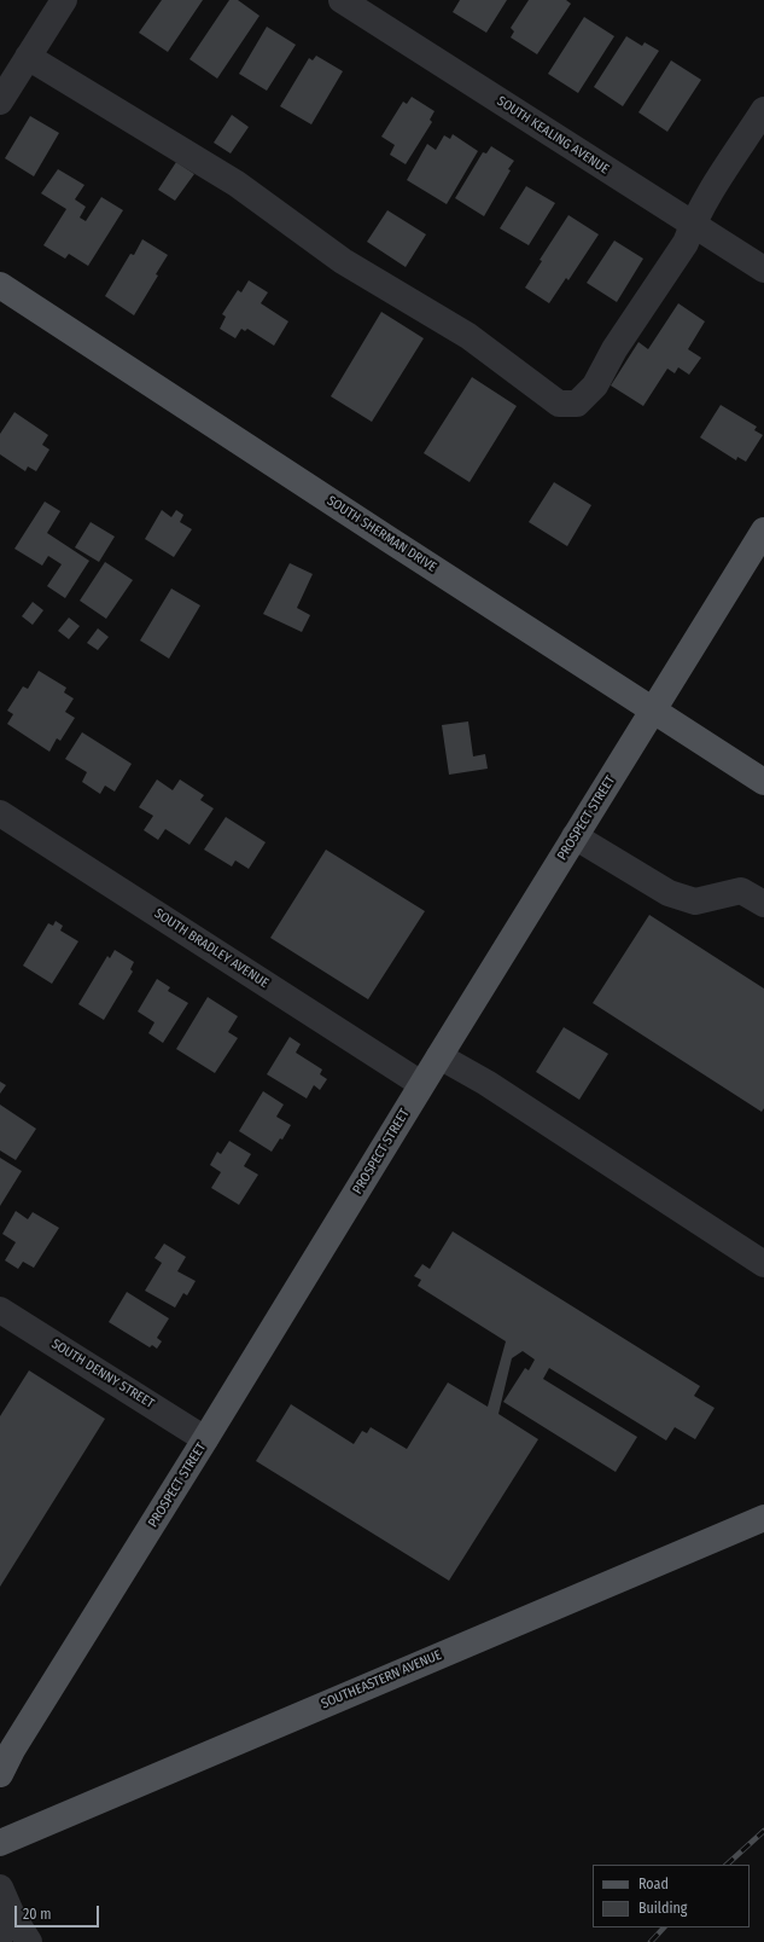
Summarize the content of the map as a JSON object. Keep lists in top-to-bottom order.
{
  "streets": {
    "main road": ["SOUTH SHERMAN DRIVE", "PROSPECT STREET", "SOUTHEASTERN AVENUE"],
    "street": ["SOUTH KEALING AVENUE", "SOUTH BRADLEY AVENUE", "SOUTH DENNY STREET"]
  },
  "crossings": [
    ["SOUTH SHERMAN DRIVE", "PROSPECT STREET"],
    ["PROSPECT STREET", "SOUTH BRADLEY AVENUE"],
    ["PROSPECT STREET", "SOUTH DENNY STREET"]
  ],
  "legend": ["Road", "Building"],
  "scale_bar": "20 m"
}
